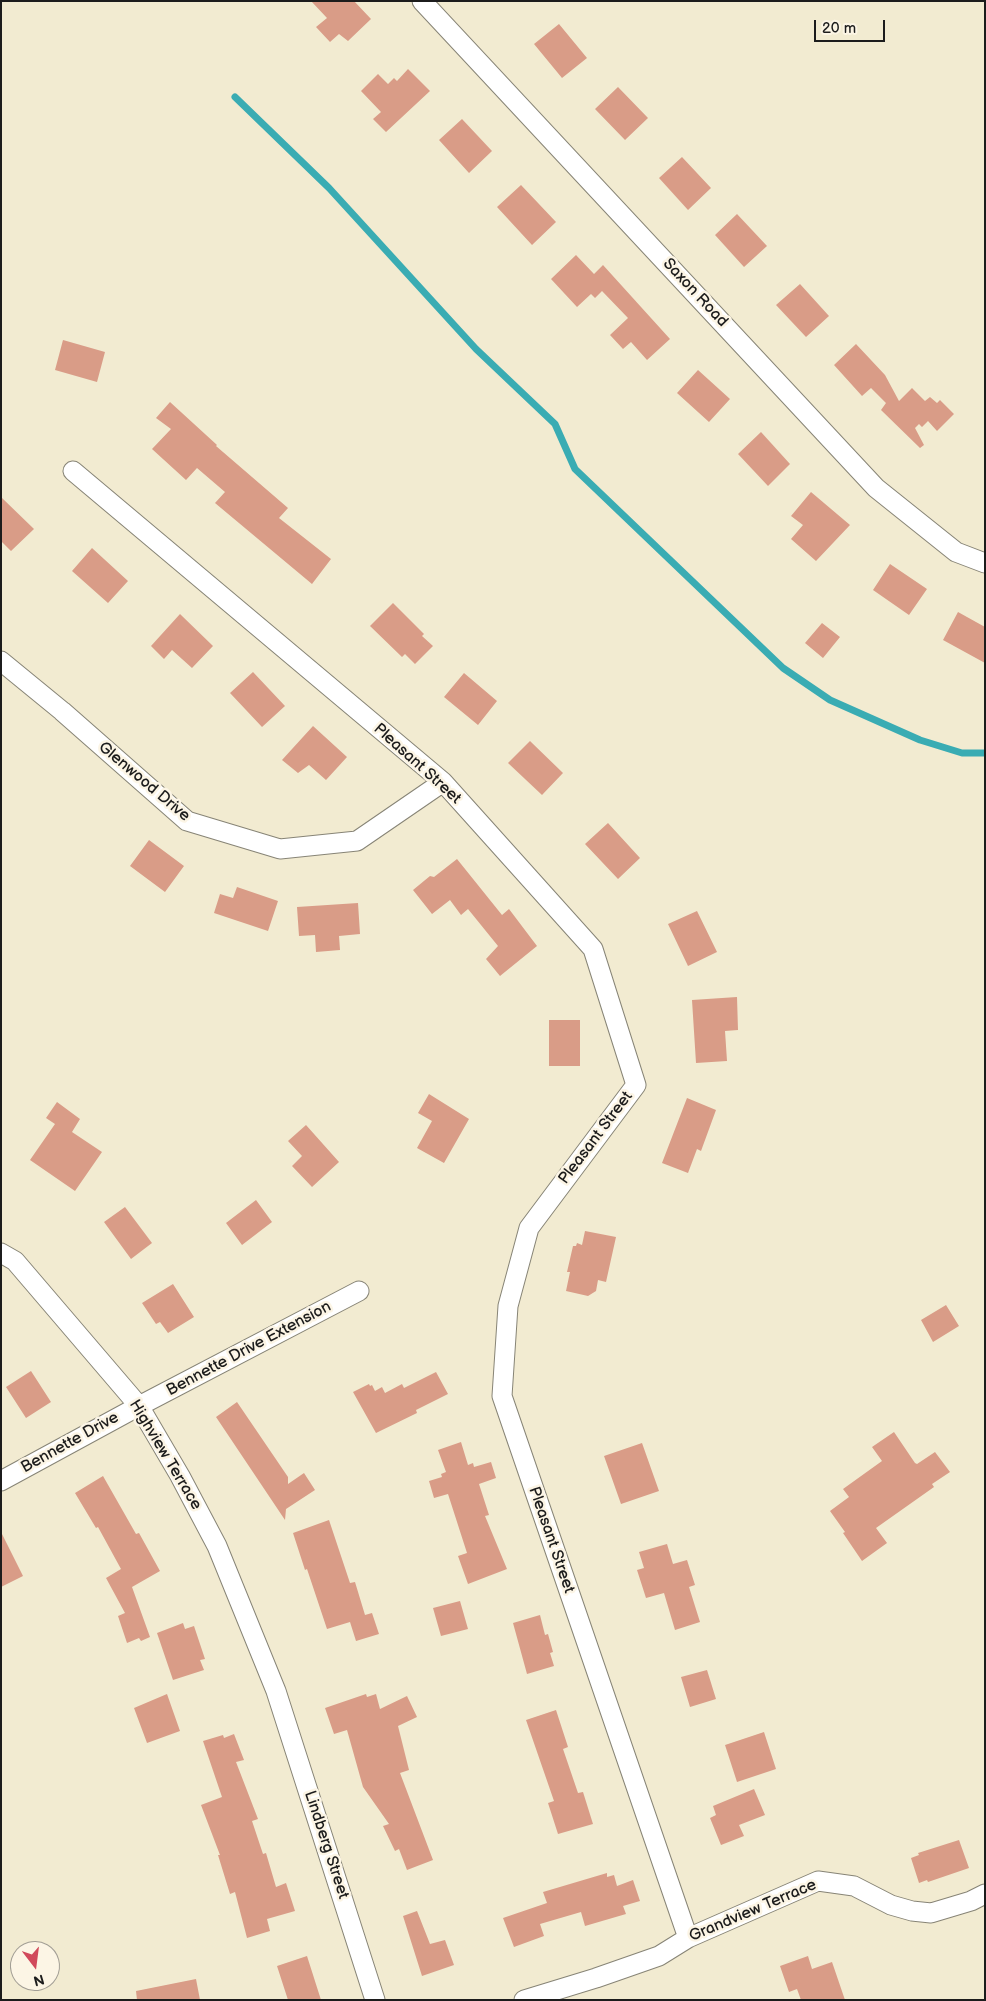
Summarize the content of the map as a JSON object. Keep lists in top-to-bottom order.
{
  "streets": {
    "street": [
      "Saxon Road",
      "Pleasant Street",
      "Glenwood Drive",
      "Bennette Drive Extension",
      "Bennette Drive",
      "Highview Terrace",
      "Lindberg Street",
      "Grandview Terrace"
    ]
  },
  "crossings": [
    ["Pleasant Street", "Glenwood Drive"],
    ["Pleasant Street", "Grandview Terrace"],
    ["Bennette Drive Extension", "Bennette Drive"],
    ["Bennette Drive Extension", "Highview Terrace"],
    ["Bennette Drive", "Highview Terrace"],
    ["Highview Terrace", "Lindberg Street"]
  ],
  "scale_bar": "20 m",
  "north": "bottom"
}
